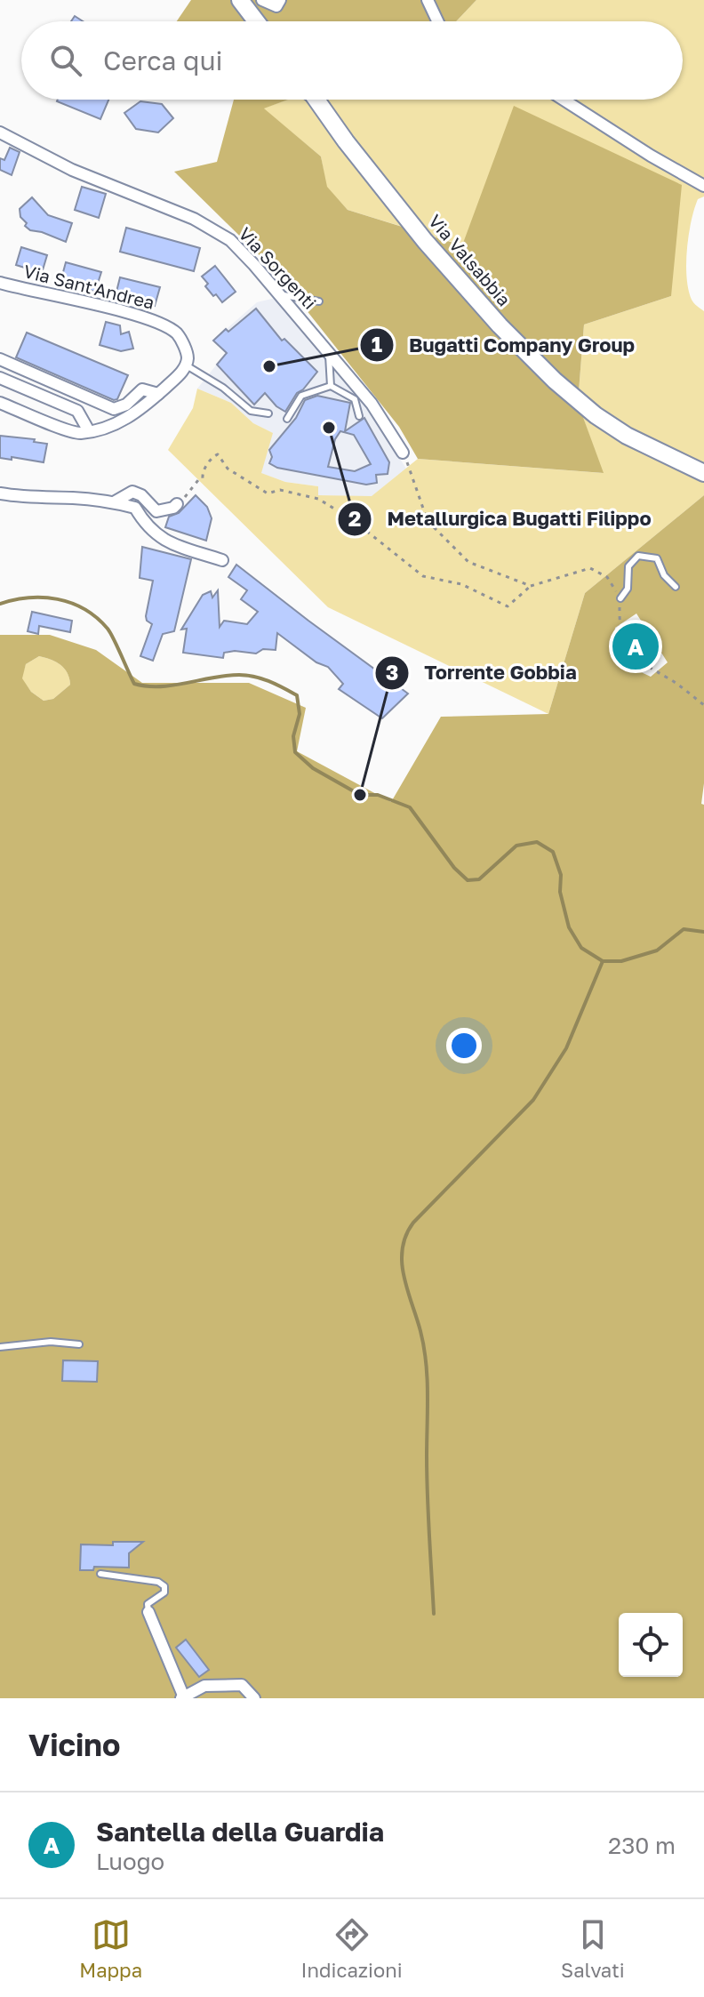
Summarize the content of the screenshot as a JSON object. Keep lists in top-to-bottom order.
{
  "streets": {
    "main road": ["Via Valsabbia"],
    "street": ["Via Sorgenti", "Via Sant'Andrea"]
  },
  "places": ["Bugatti Company Group", "Metallurgica Bugatti Filippo", "Torrente Gobbia"],
  "page": {
    "search": "Cerca qui",
    "pins": "A",
    "heading": "Vicino",
    "list": [
      {
        "mark": "A",
        "name": "Santella della Guardia",
        "note": "Luogo",
        "value": "230 m"
      }
    ],
    "nav": ["Mappa", "Indicazioni", "Salvati"]
  }
}
